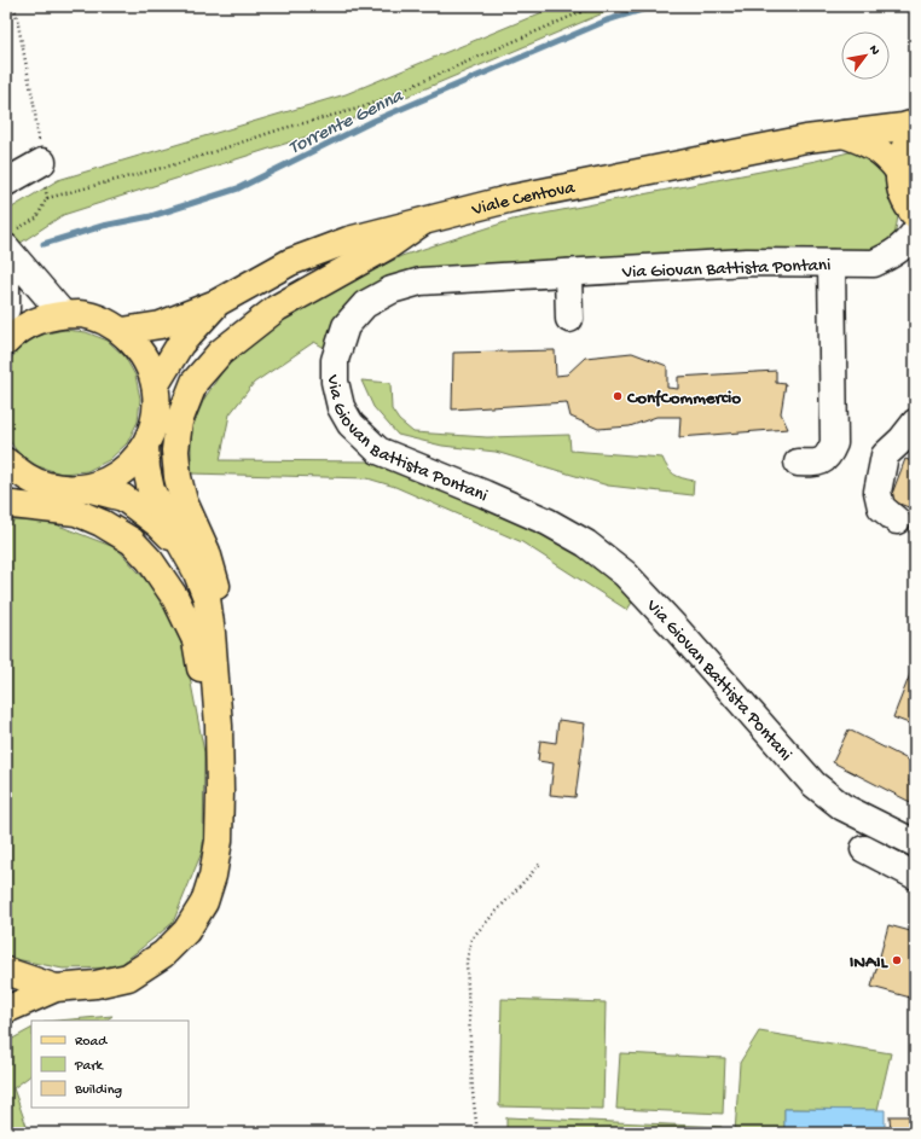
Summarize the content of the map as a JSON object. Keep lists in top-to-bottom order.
{
  "streets": {
    "main road": ["Viale Centova"],
    "street": ["Via Giovan Battista Pontani"]
  },
  "water": ["Torrente Genna"],
  "places": ["ConfCommercio", "INAIL"],
  "legend": ["Road", "Park", "Building"],
  "north": "top right"
}
